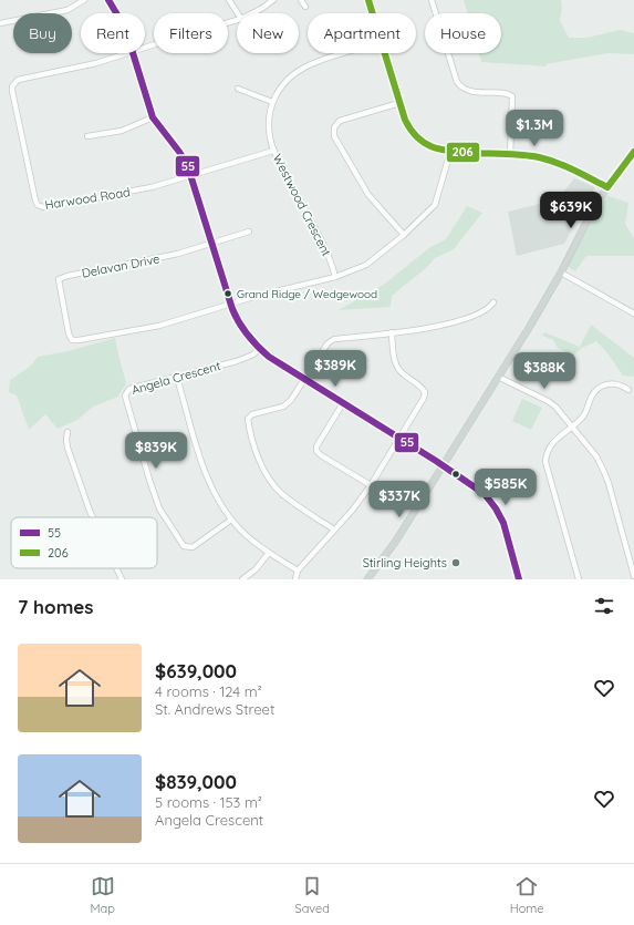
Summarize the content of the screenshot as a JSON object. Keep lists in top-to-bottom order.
{
  "streets": {
    "street": [
      "Harwood Road",
      "Westwood Crescent",
      "Delavan Drive",
      "Angela Crescent"
    ]
  },
  "crossings": [
    ["Harwood Road", "Westwood Crescent"]
  ],
  "places": ["Grand Ridge / Wedgewood", "Stirling Heights"],
  "lines": ["transit line 55", "transit line 206"],
  "legend": ["55", "206"],
  "page": {
    "chip": [
      "Buy",
      "Rent",
      "Filters",
      "New",
      "Apartment",
      "House"
    ],
    "price": [
      "$1.3M",
      "$639K",
      "$389K",
      "$388K",
      "$839K",
      "$585K",
      "$337K"
    ],
    "heading": "7 homes",
    "list": [
      {
        "name": "$639,000",
        "note": "4 rooms · 124 m² · St. Andrews Street"
      },
      {
        "name": "$839,000",
        "note": "5 rooms · 153 m² · Angela Crescent"
      }
    ],
    "tabs": ["Map", "Saved", "Home"]
  }
}
